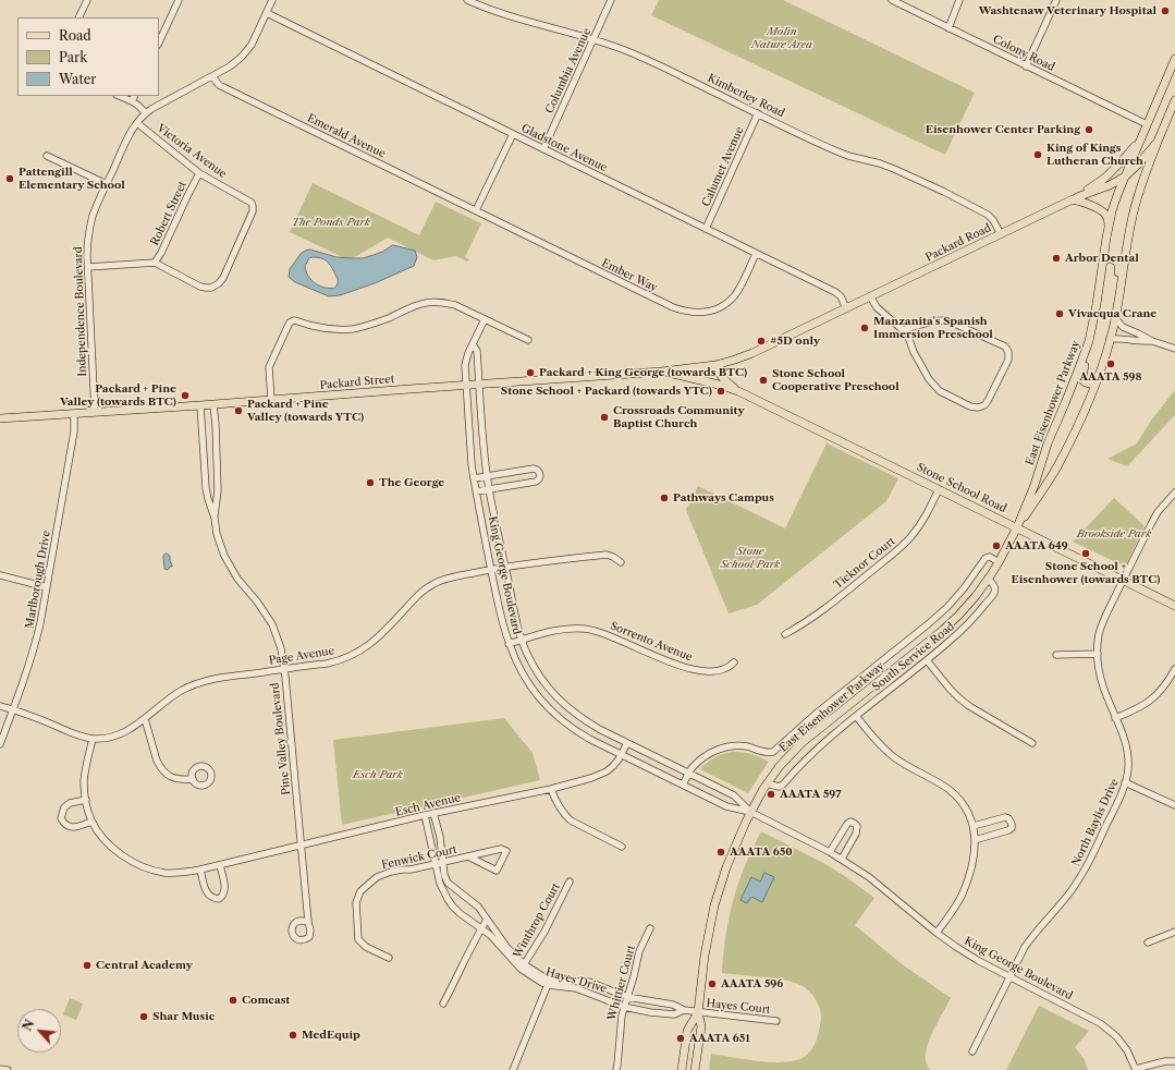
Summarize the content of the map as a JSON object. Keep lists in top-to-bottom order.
{
  "streets": {
    "main road": [
      "Packard Road",
      "Packard Street",
      "East Eisenhower Parkway",
      "Stone School Road"
    ],
    "street": [
      "Colony Road",
      "Columbia Avenue",
      "Kimberley Road",
      "Emerald Avenue",
      "Gladstone Avenue",
      "Victoria Avenue",
      "Calumet Avenue",
      "Robert Street",
      "Ember Way",
      "Independence Boulevard",
      "Ticknor Court",
      "King George Boulevard",
      "Marlborough Drive",
      "Sorrento Avenue",
      "Page Avenue",
      "South Service Road",
      "Pine Valley Boulevard",
      "Esch Avenue",
      "North Baylis Drive",
      "Fenwick Court",
      "Winthrop Court",
      "Hayes Drive",
      "Whittier Court",
      "Hayes Court"
    ]
  },
  "crossings": [
    ["Columbia Avenue", "Kimberley Road"],
    ["Columbia Avenue", "Gladstone Avenue"],
    ["Kimberley Road", "Calumet Avenue"],
    ["Kimberley Road", "Packard Road"],
    ["Emerald Avenue", "Ember Way"],
    ["Emerald Avenue", "Independence Boulevard"],
    ["Gladstone Avenue", "Calumet Avenue"],
    ["Gladstone Avenue", "Packard Road"],
    ["Gladstone Avenue", "Ember Way"],
    ["Gladstone Avenue", "Independence Boulevard"],
    ["Victoria Avenue", "Robert Street"],
    ["Victoria Avenue", "Independence Boulevard"],
    ["Packard Road", "Packard Street"],
    ["Packard Road", "East Eisenhower Parkway"],
    ["Independence Boulevard", "Packard Street"],
    ["Packard Street", "King George Boulevard"],
    ["Packard Street", "Marlborough Drive"],
    ["Packard Street", "Pine Valley Boulevard"],
    ["East Eisenhower Parkway", "Stone School Road"],
    ["East Eisenhower Parkway", "King George Boulevard"],
    ["East Eisenhower Parkway", "South Service Road"],
    ["East Eisenhower Parkway", "Hayes Drive"],
    ["East Eisenhower Parkway", "Hayes Court"],
    ["Stone School Road", "Ticknor Court"],
    ["Stone School Road", "North Baylis Drive"],
    ["King George Boulevard", "Sorrento Avenue"],
    ["King George Boulevard", "Page Avenue"],
    ["King George Boulevard", "Esch Avenue"],
    ["King George Boulevard", "North Baylis Drive"],
    ["Marlborough Drive", "Page Avenue"],
    ["Page Avenue", "Pine Valley Boulevard"],
    ["Page Avenue", "Esch Avenue"],
    ["Pine Valley Boulevard", "Esch Avenue"],
    ["Esch Avenue", "Hayes Drive"],
    ["Fenwick Court", "Hayes Drive"],
    ["Winthrop Court", "Hayes Drive"],
    ["Hayes Drive", "Whittier Court"],
    ["Hayes Drive", "Hayes Court"]
  ],
  "parks": [
    "Molin Nature Area",
    "The Ponds Park",
    "Brookside Park",
    "Stone School Park",
    "Esch Park"
  ],
  "places": [
    "Washtenaw Veterinary Hospital",
    "Eisenhower Center Parking",
    "King of Kings Lutheran Church",
    "Pattengill Elementary School",
    "Arbor Dental",
    "Vivacqua Crane",
    "Manzanita's Spanish Immersion Preschool",
    "#5D only",
    "AAATA 598",
    "Packard + King George (towards BTC)",
    "Stone School Cooperative Preschool",
    "Stone School + Packard (towards YTC)",
    "Packard + Pine Valley (towards BTC)",
    "Packard + Pine Valley (towards YTC)",
    "Crossroads Community Baptist Church",
    "The George",
    "Pathways Campus",
    "AAATA 649",
    "Stone School + Eisenhower (towards BTC)",
    "AAATA 597",
    "AAATA 650",
    "Central Academy",
    "AAATA 596",
    "Comcast",
    "Shar Music",
    "MedEquip",
    "AAATA 651"
  ],
  "legend": ["Road", "Park", "Water"],
  "north": "top left"
}
